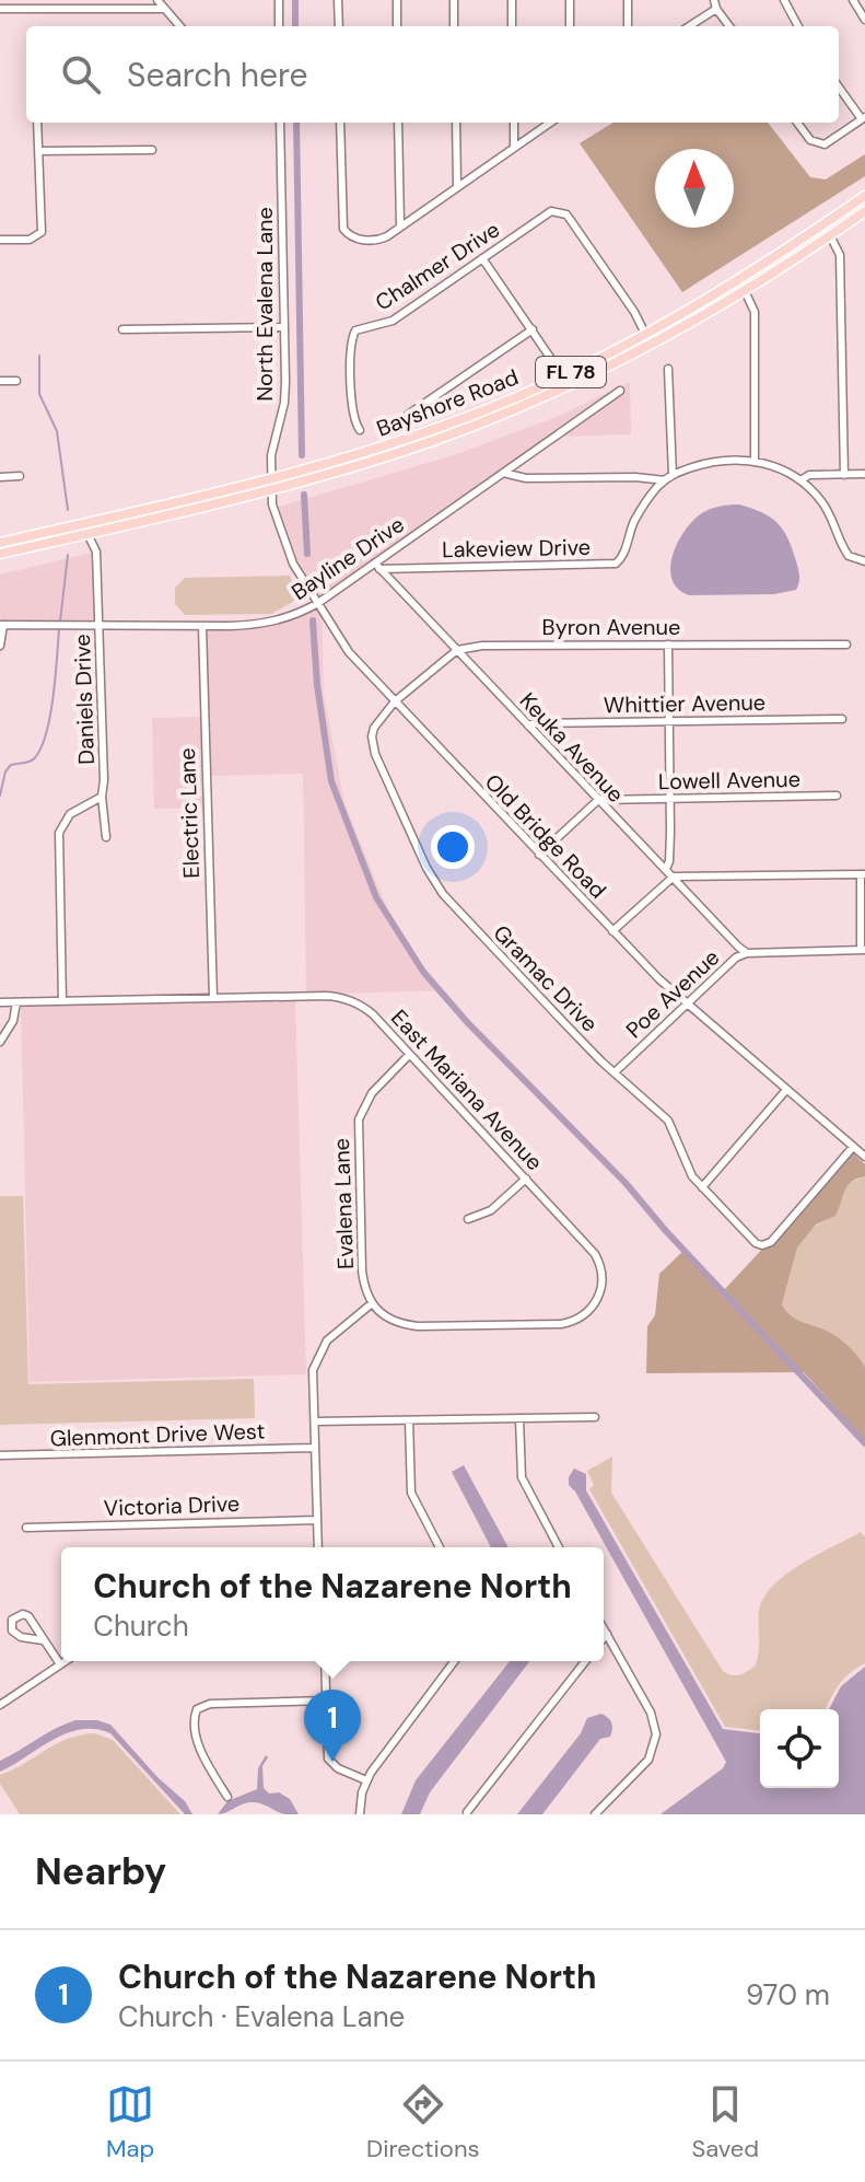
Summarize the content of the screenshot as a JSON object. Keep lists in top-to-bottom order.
{
  "streets": {
    "main road": ["FL 78", "Bayshore Road"],
    "street": [
      "Chalmer Drive",
      "North Evalena Lane",
      "Lakeview Drive",
      "Bayline Drive",
      "Byron Avenue",
      "Daniels Drive",
      "Whittier Avenue",
      "Keuka Avenue",
      "Lowell Avenue",
      "Electric Lane",
      "Old Bridge Road",
      "Gramac Drive",
      "Poe Avenue",
      "East Mariana Avenue",
      "Evalena Lane",
      "Glenmont Drive West",
      "Victoria Drive"
    ]
  },
  "crossings": [
    ["Chalmer Drive", "Bayshore Road"],
    ["North Evalena Lane", "Bayshore Road"],
    ["North Evalena Lane", "Old Bridge Road"],
    ["Bayshore Road", "Daniels Drive"],
    ["Bayshore Road", "Old Bridge Road"],
    ["Lakeview Drive", "Bayline Drive"],
    ["Lakeview Drive", "Keuka Avenue"],
    ["Bayline Drive", "Daniels Drive"],
    ["Bayline Drive", "Keuka Avenue"],
    ["Bayline Drive", "Electric Lane"],
    ["Bayline Drive", "Old Bridge Road"],
    ["Byron Avenue", "Keuka Avenue"],
    ["Daniels Drive", "East Mariana Avenue"],
    ["Whittier Avenue", "Keuka Avenue"],
    ["Keuka Avenue", "Lowell Avenue"],
    ["Keuka Avenue", "Poe Avenue"],
    ["Electric Lane", "East Mariana Avenue"],
    ["Old Bridge Road", "Gramac Drive"],
    ["Old Bridge Road", "Poe Avenue"],
    ["Gramac Drive", "Poe Avenue"],
    ["East Mariana Avenue", "Evalena Lane"]
  ],
  "north": "top",
  "page": {
    "search": "Search here",
    "popup": ["Church of the Nazarene North", "Church"],
    "pins": "1",
    "heading": "Nearby",
    "list": [
      {
        "mark": "1",
        "name": "Church of the Nazarene North",
        "note": "Church · Evalena Lane",
        "value": "970 m"
      }
    ],
    "nav": ["Map", "Directions", "Saved"]
  }
}
